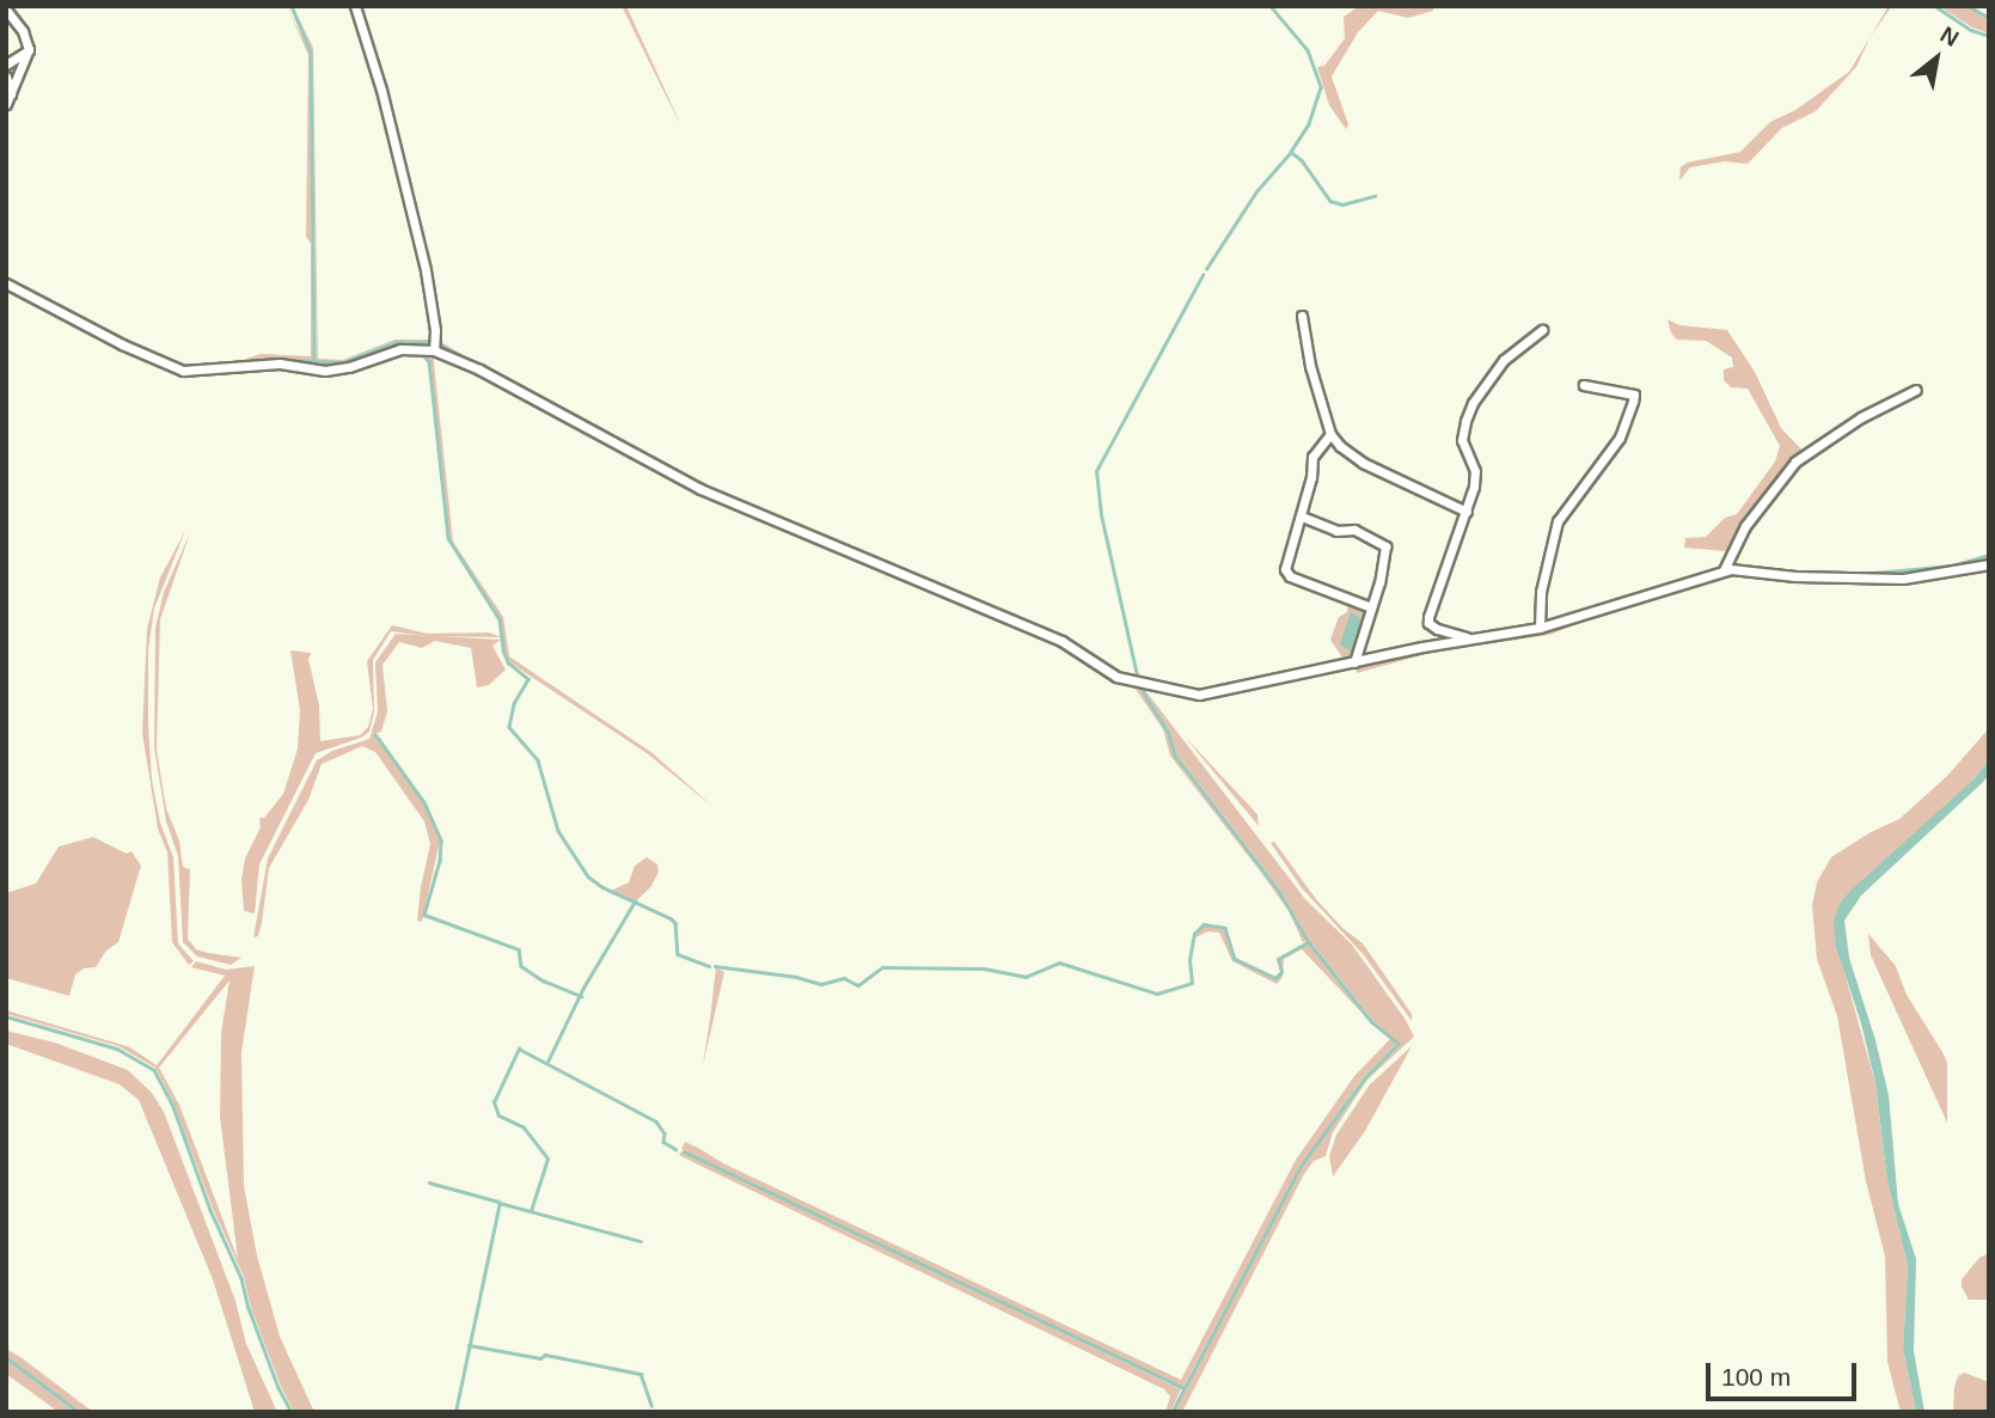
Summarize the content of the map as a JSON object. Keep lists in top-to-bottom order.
{
  "scale_bar": "100 m",
  "north": "top right"
}
